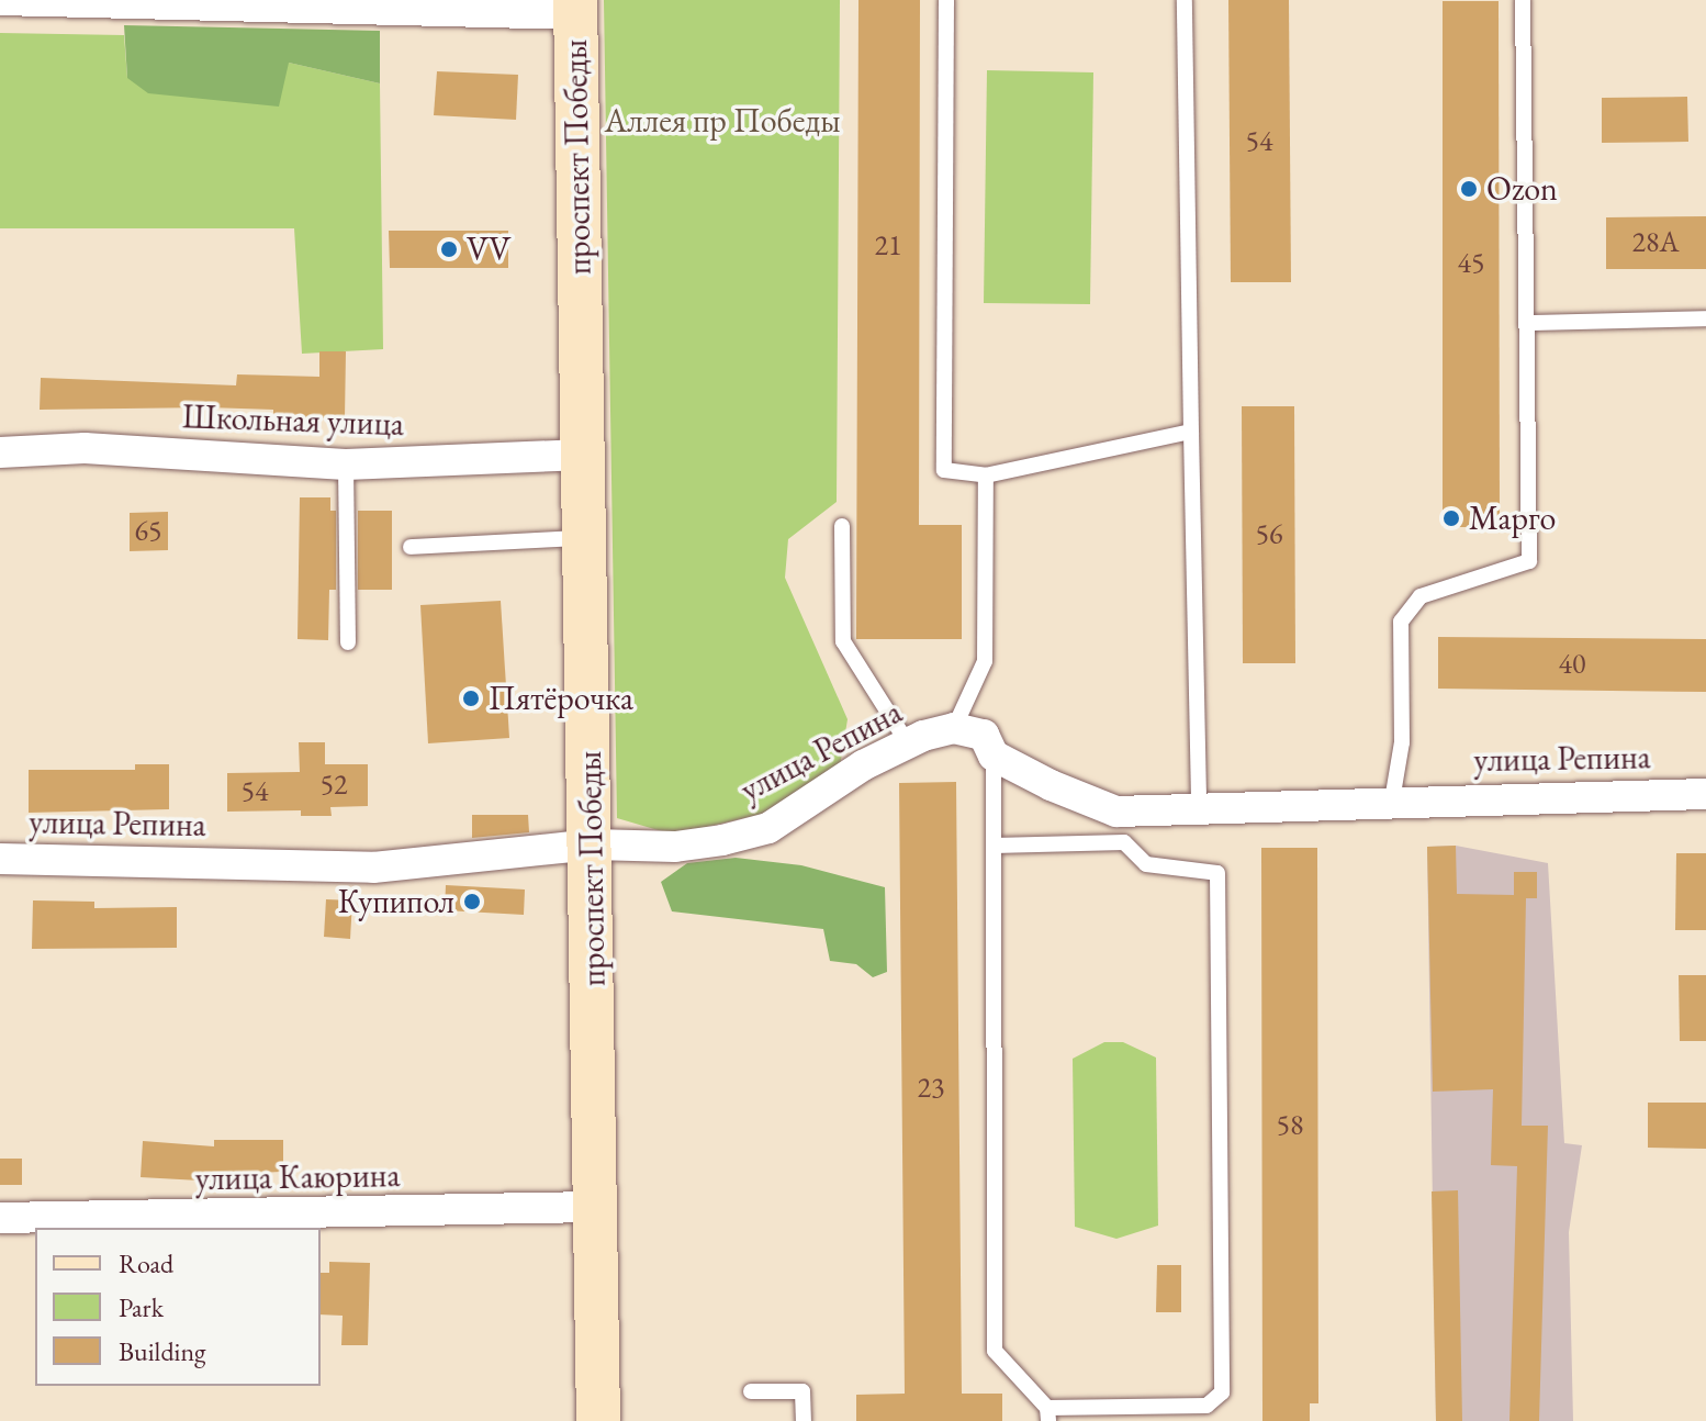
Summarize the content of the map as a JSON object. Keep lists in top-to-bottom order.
{
  "streets": {
    "street": [
      "проспект Победы",
      "Школьная улица",
      "улица Репина",
      "улица Каюрина"
    ]
  },
  "crossings": [
    ["проспект Победы", "Школьная улица"],
    ["проспект Победы", "улица Репина"],
    ["проспект Победы", "улица Каюрина"]
  ],
  "parks": ["Аллея пр Победы"],
  "places": [
    "Ozon",
    "VV",
    "Марго",
    "Пятёрочка",
    "Купипол"
  ],
  "house_numbers": [
    "54",
    "28А",
    "21",
    "45",
    "65",
    "56",
    "40",
    "52",
    "54",
    "23",
    "58"
  ],
  "legend": ["Road", "Park", "Building"]
}
